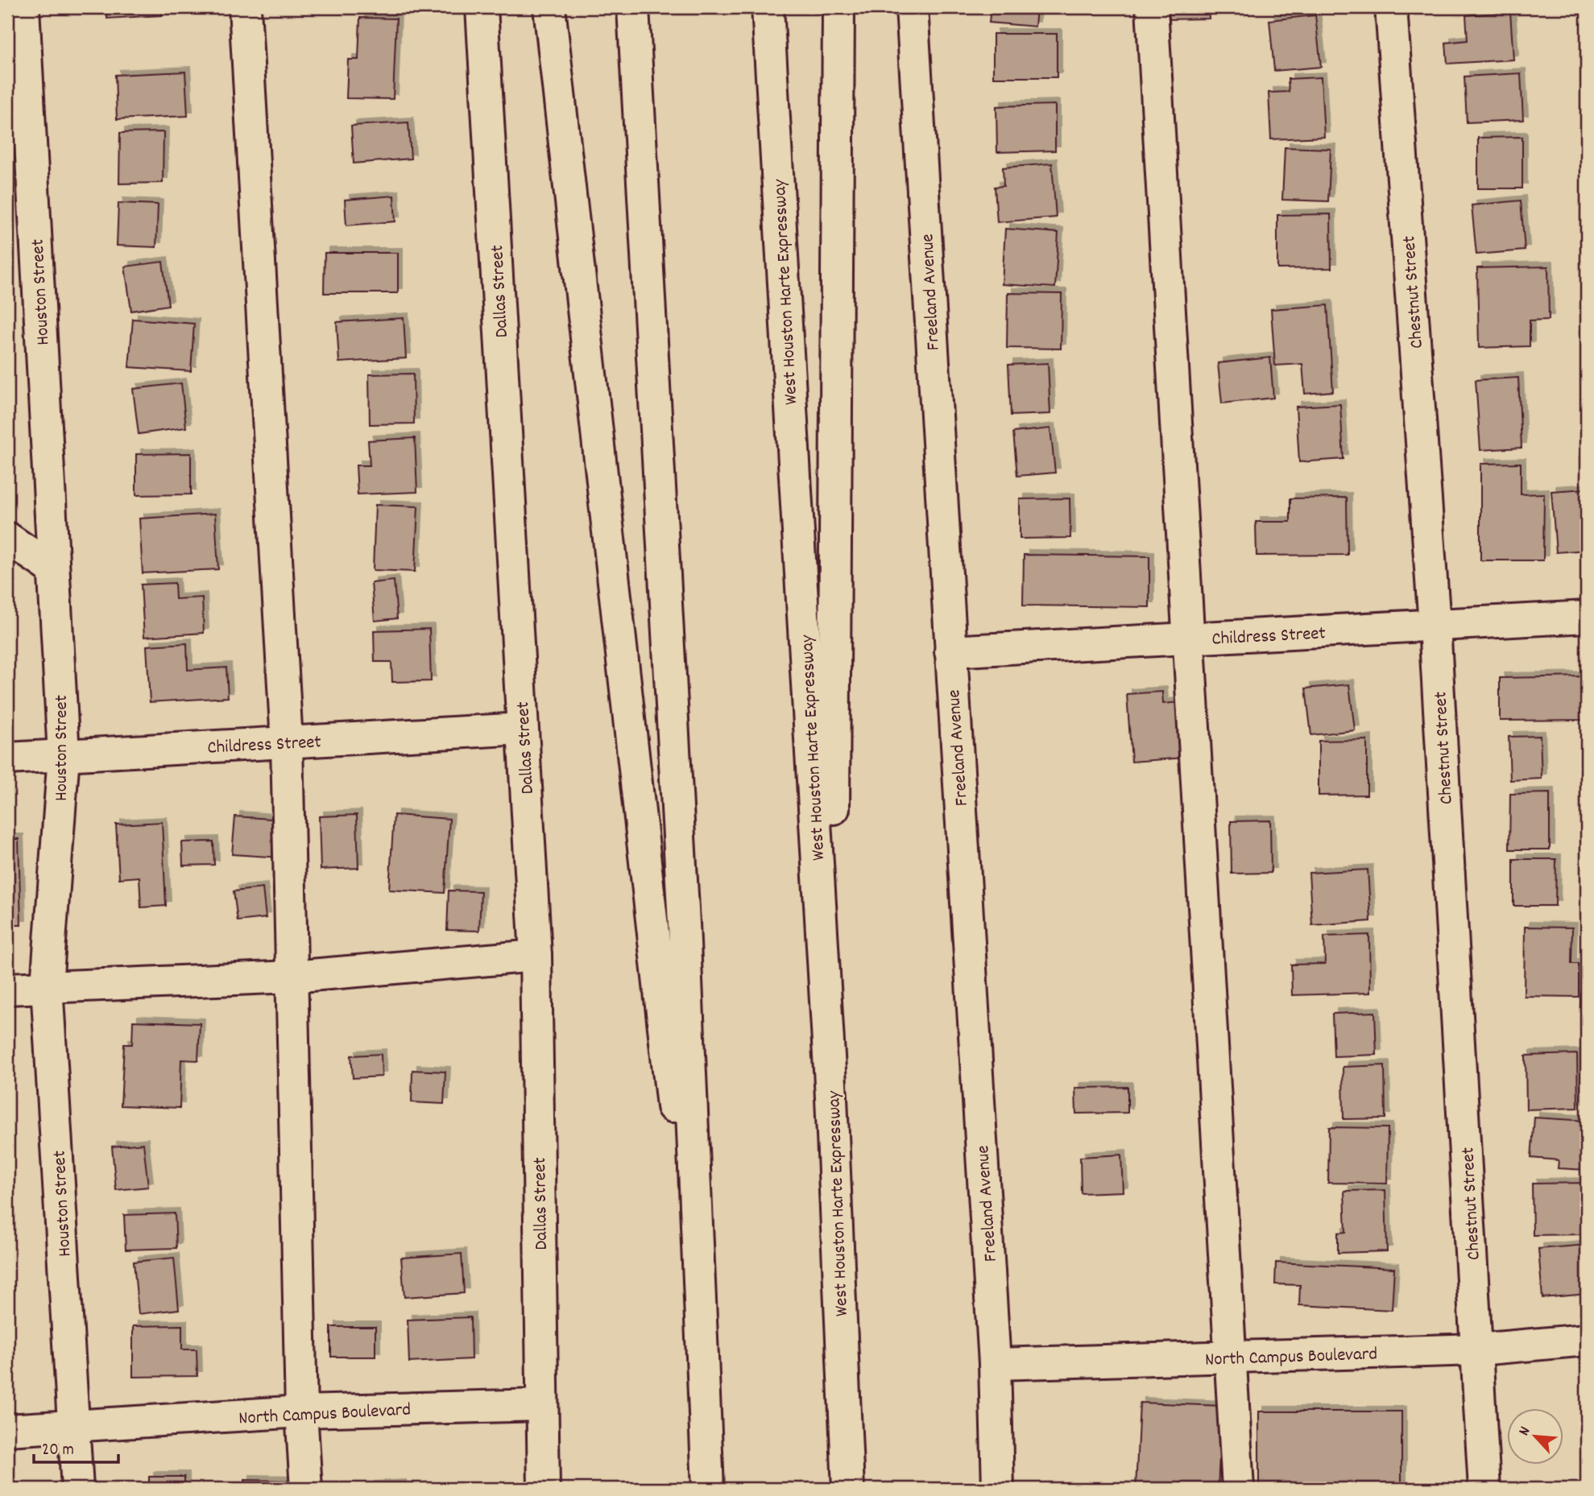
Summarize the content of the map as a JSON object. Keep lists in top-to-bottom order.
{
  "streets": {
    "main road": [
      "Dallas Street",
      "Houston Street",
      "West Houston Harte Expressway",
      "Freeland Avenue",
      "Chestnut Street",
      "Childress Street",
      "North Campus Boulevard"
    ]
  },
  "crossings": [
    ["Dallas Street", "Childress Street"],
    ["Dallas Street", "North Campus Boulevard"],
    ["Houston Street", "Childress Street"],
    ["Houston Street", "North Campus Boulevard"],
    ["Freeland Avenue", "Childress Street"],
    ["Freeland Avenue", "North Campus Boulevard"],
    ["Chestnut Street", "Childress Street"],
    ["Chestnut Street", "North Campus Boulevard"]
  ],
  "scale_bar": "20 m",
  "north": "top left"
}
